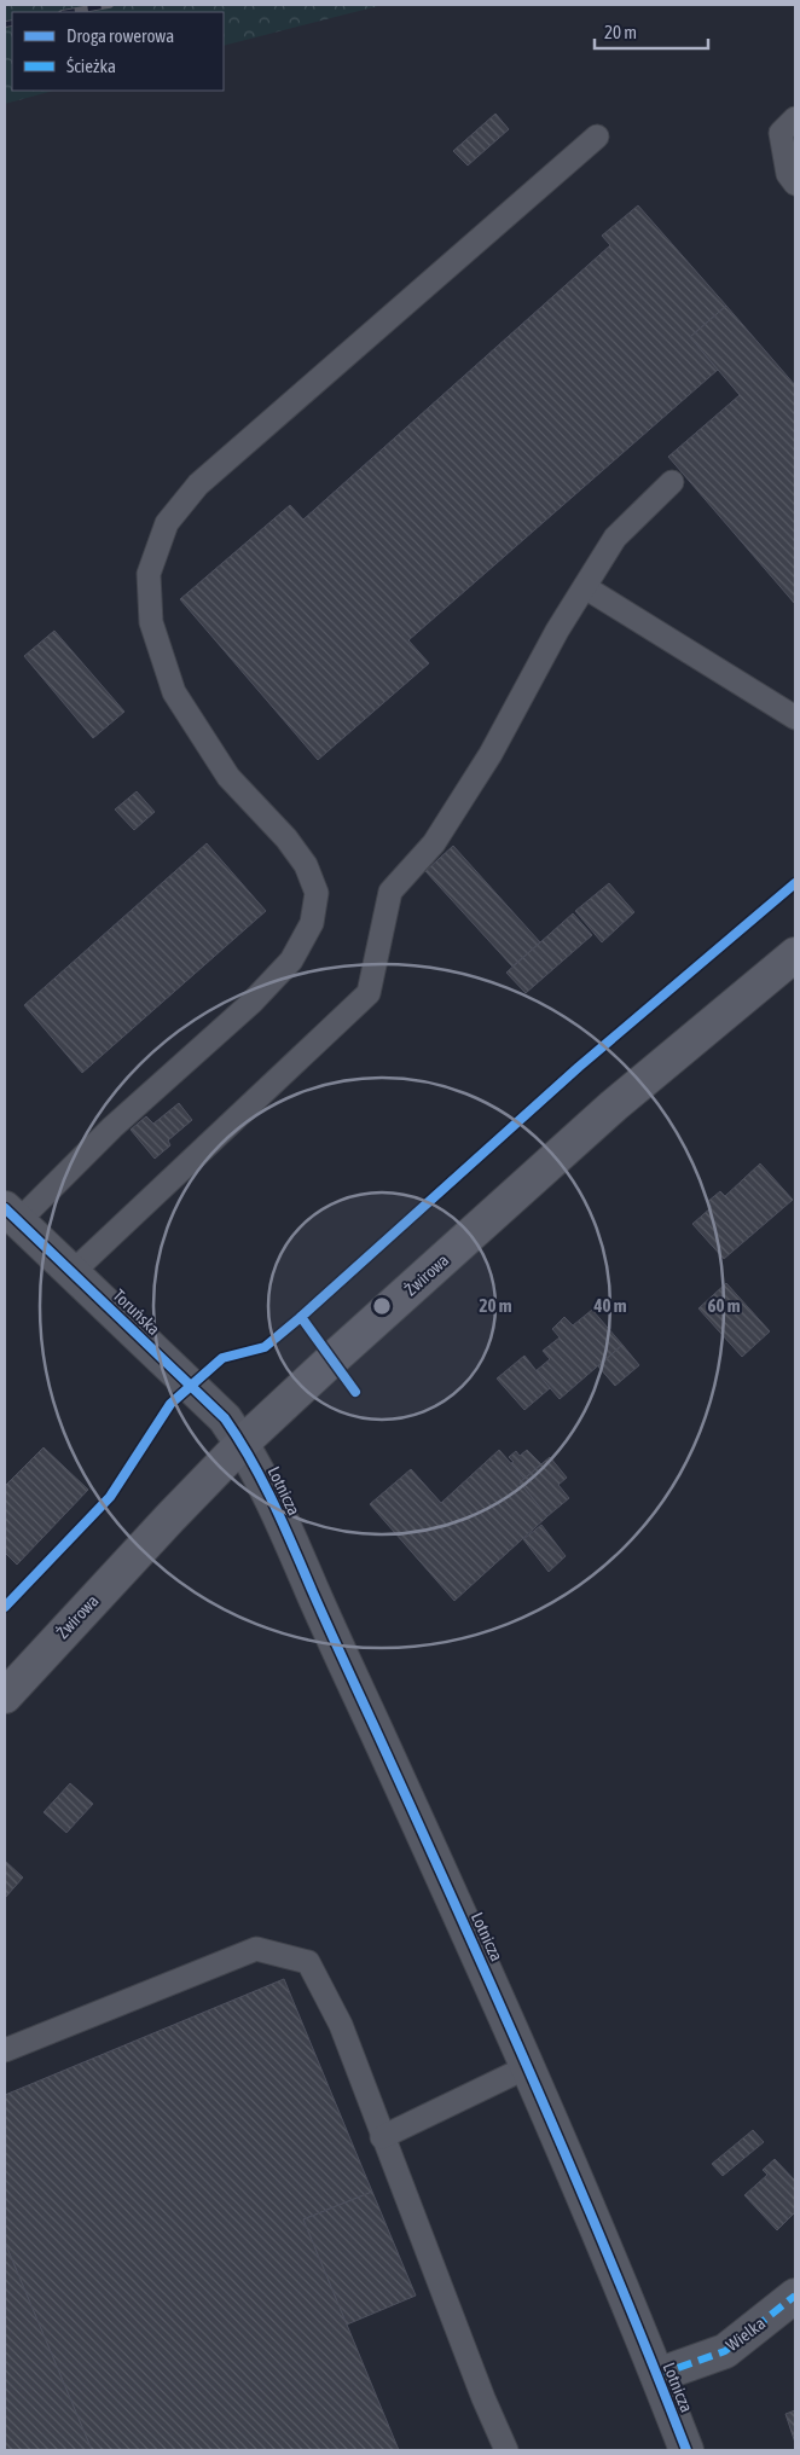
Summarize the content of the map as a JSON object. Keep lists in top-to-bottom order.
{
  "streets": {
    "street": [
      "Żwirowa",
      "Toruńska",
      "Lotnicza",
      "Wielka"
    ]
  },
  "crossings": [
    ["Żwirowa", "Toruńska"],
    ["Żwirowa", "Lotnicza"],
    ["Toruńska", "Lotnicza"],
    ["Lotnicza", "Wielka"]
  ],
  "legend": ["Droga rowerowa", "Ścieżka"],
  "scale_bar": "20 m",
  "rings": ["20 m", "40 m", "60 m"]
}
